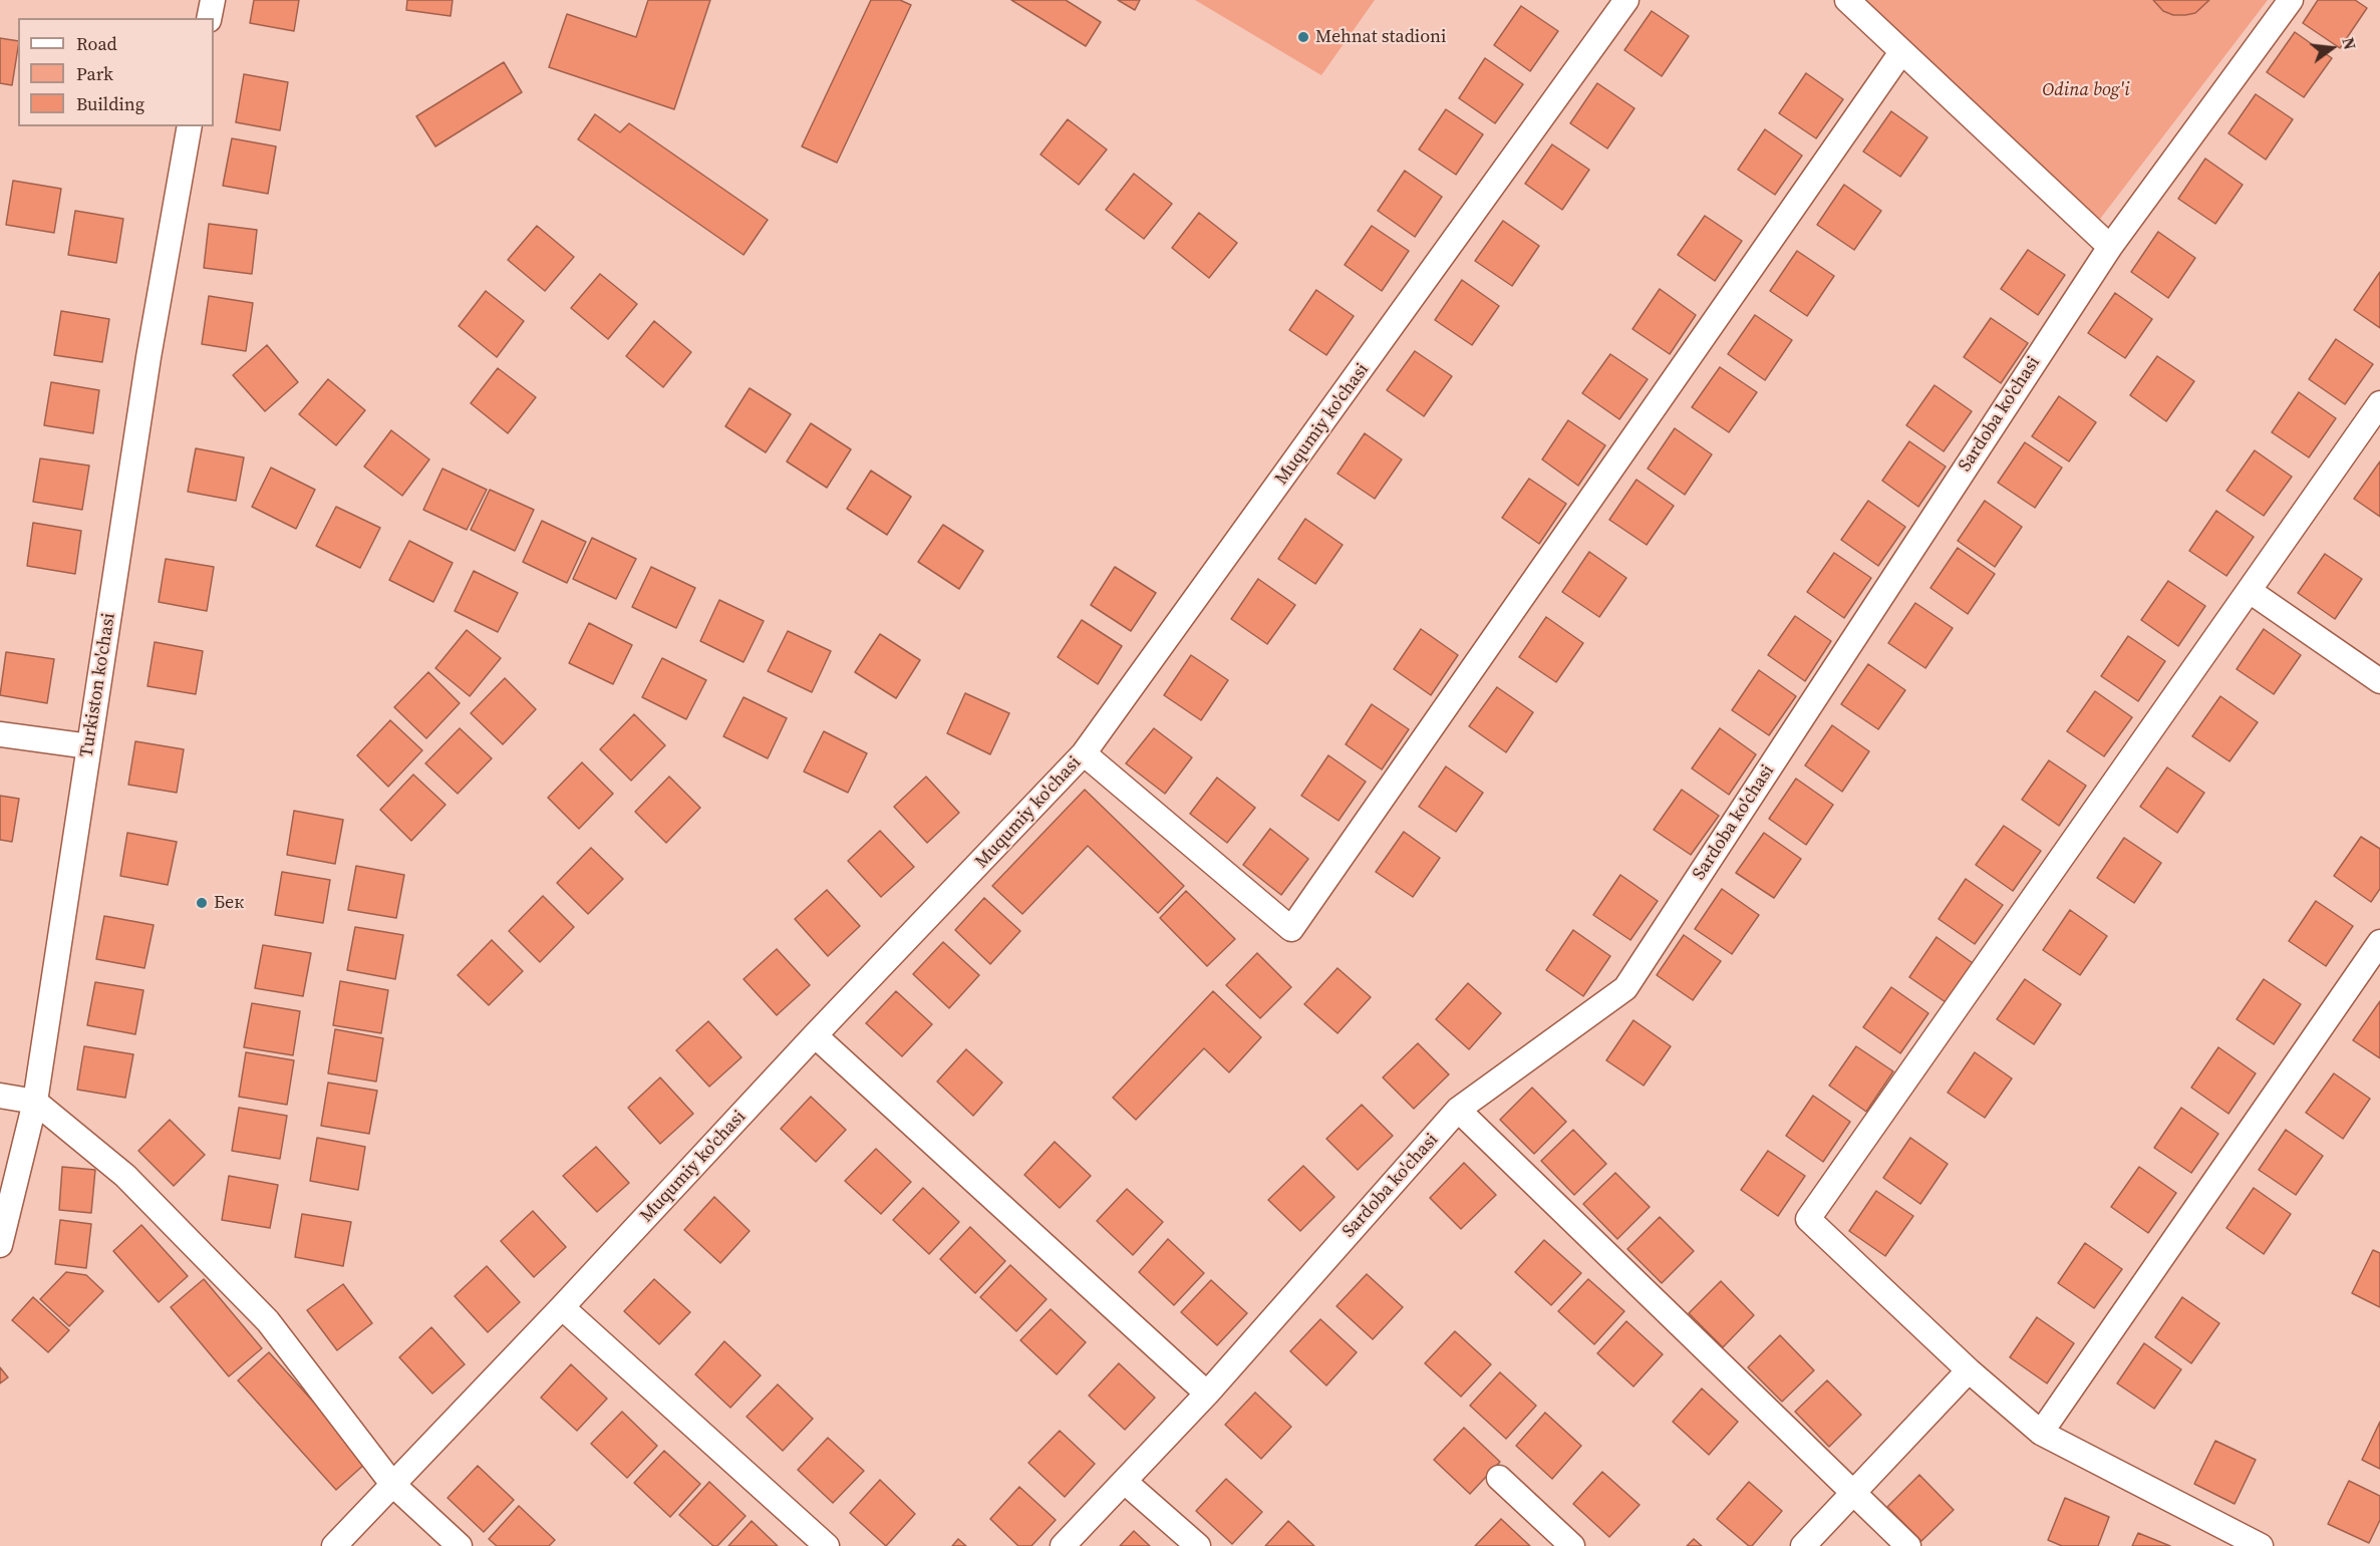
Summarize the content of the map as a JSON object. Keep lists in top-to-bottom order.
{
  "streets": {
    "street": ["Sardoba ko'chasi", "Muqumiy ko'chasi", "Turkiston ko'chasi"]
  },
  "parks": ["Odina bog'i"],
  "places": ["Mehnat stadioni", "Бек"],
  "legend": ["Road", "Park", "Building"],
  "north": "right"
}
